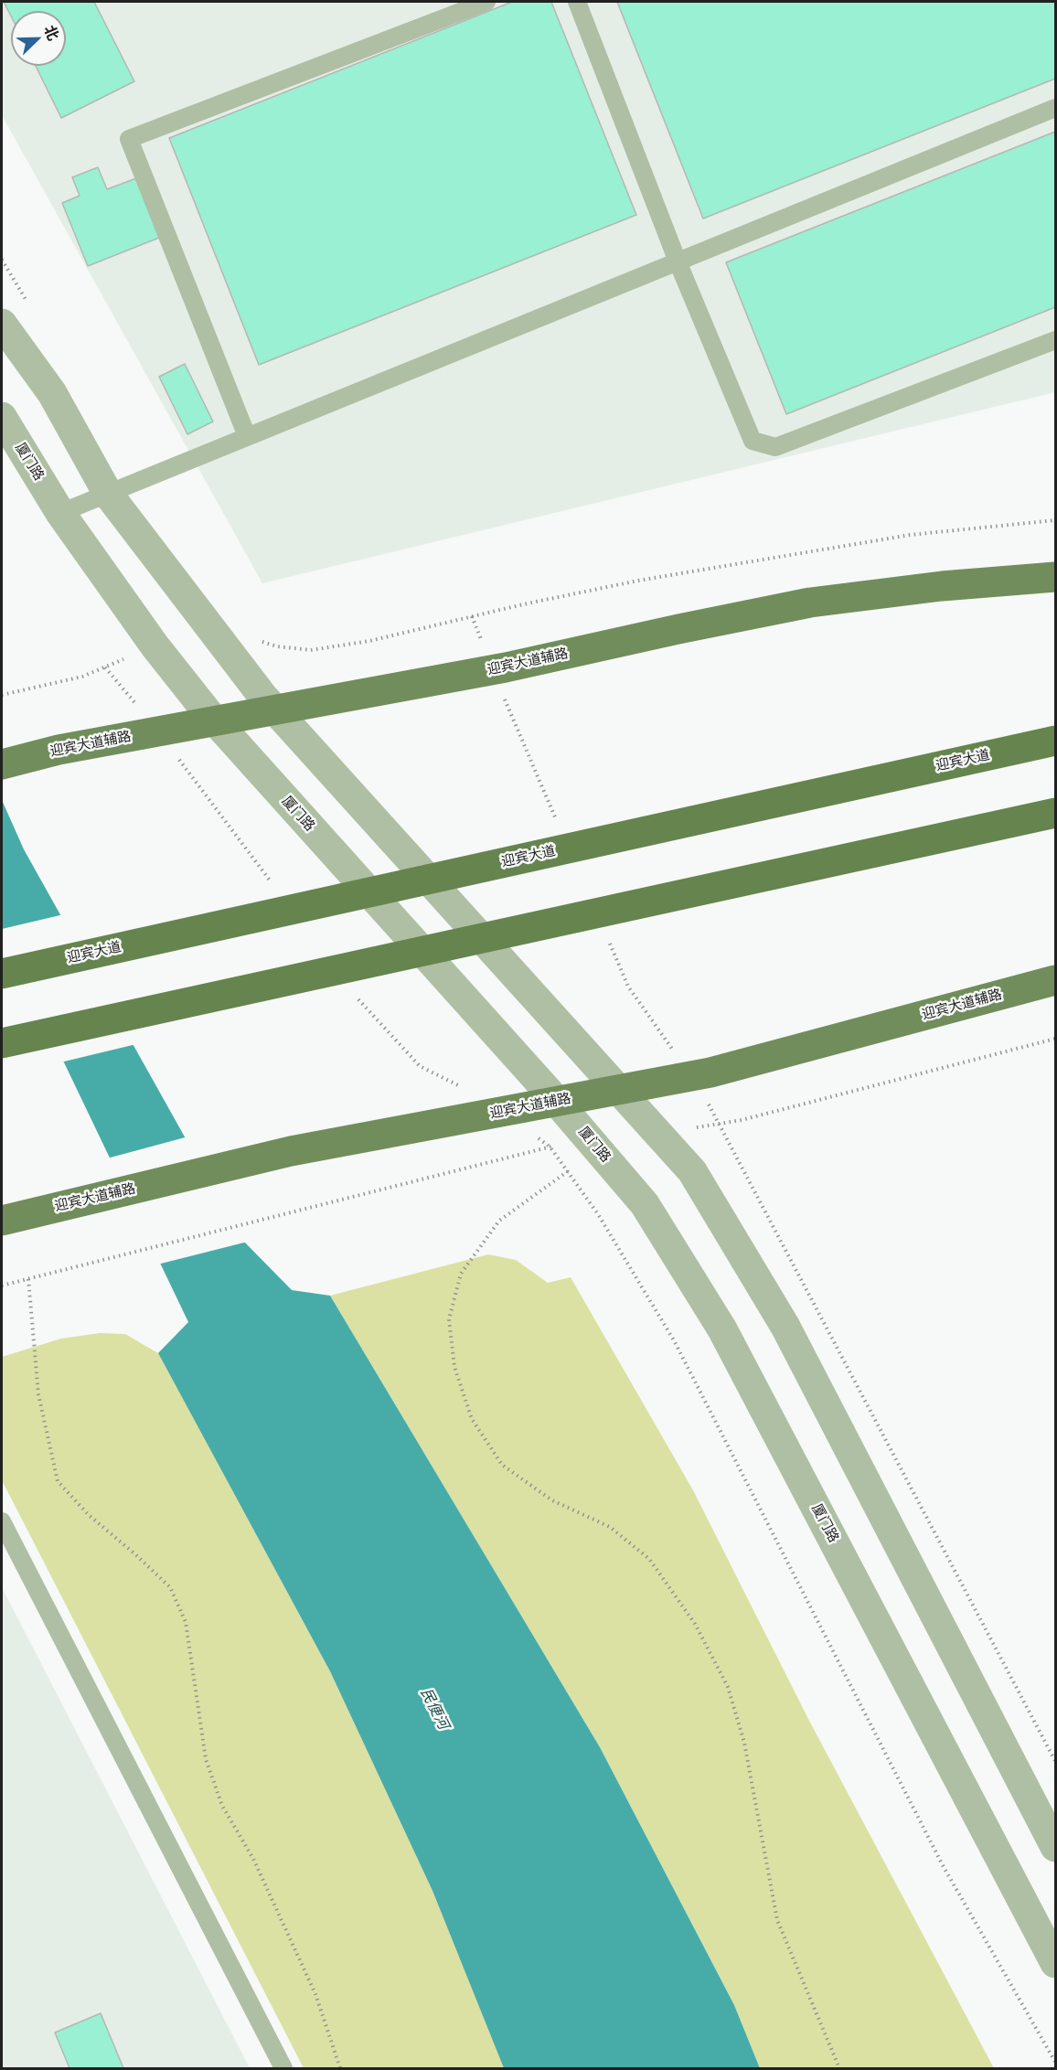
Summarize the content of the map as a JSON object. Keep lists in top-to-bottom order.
{
  "streets": {
    "highway": ["迎宾大道"],
    "main road": ["迎宾大道辅路"],
    "street": ["厦门路"]
  },
  "crossings": [
    ["厦门路", "迎宾大道辅路"]
  ],
  "water": ["民便河"],
  "north": "top right"
}
